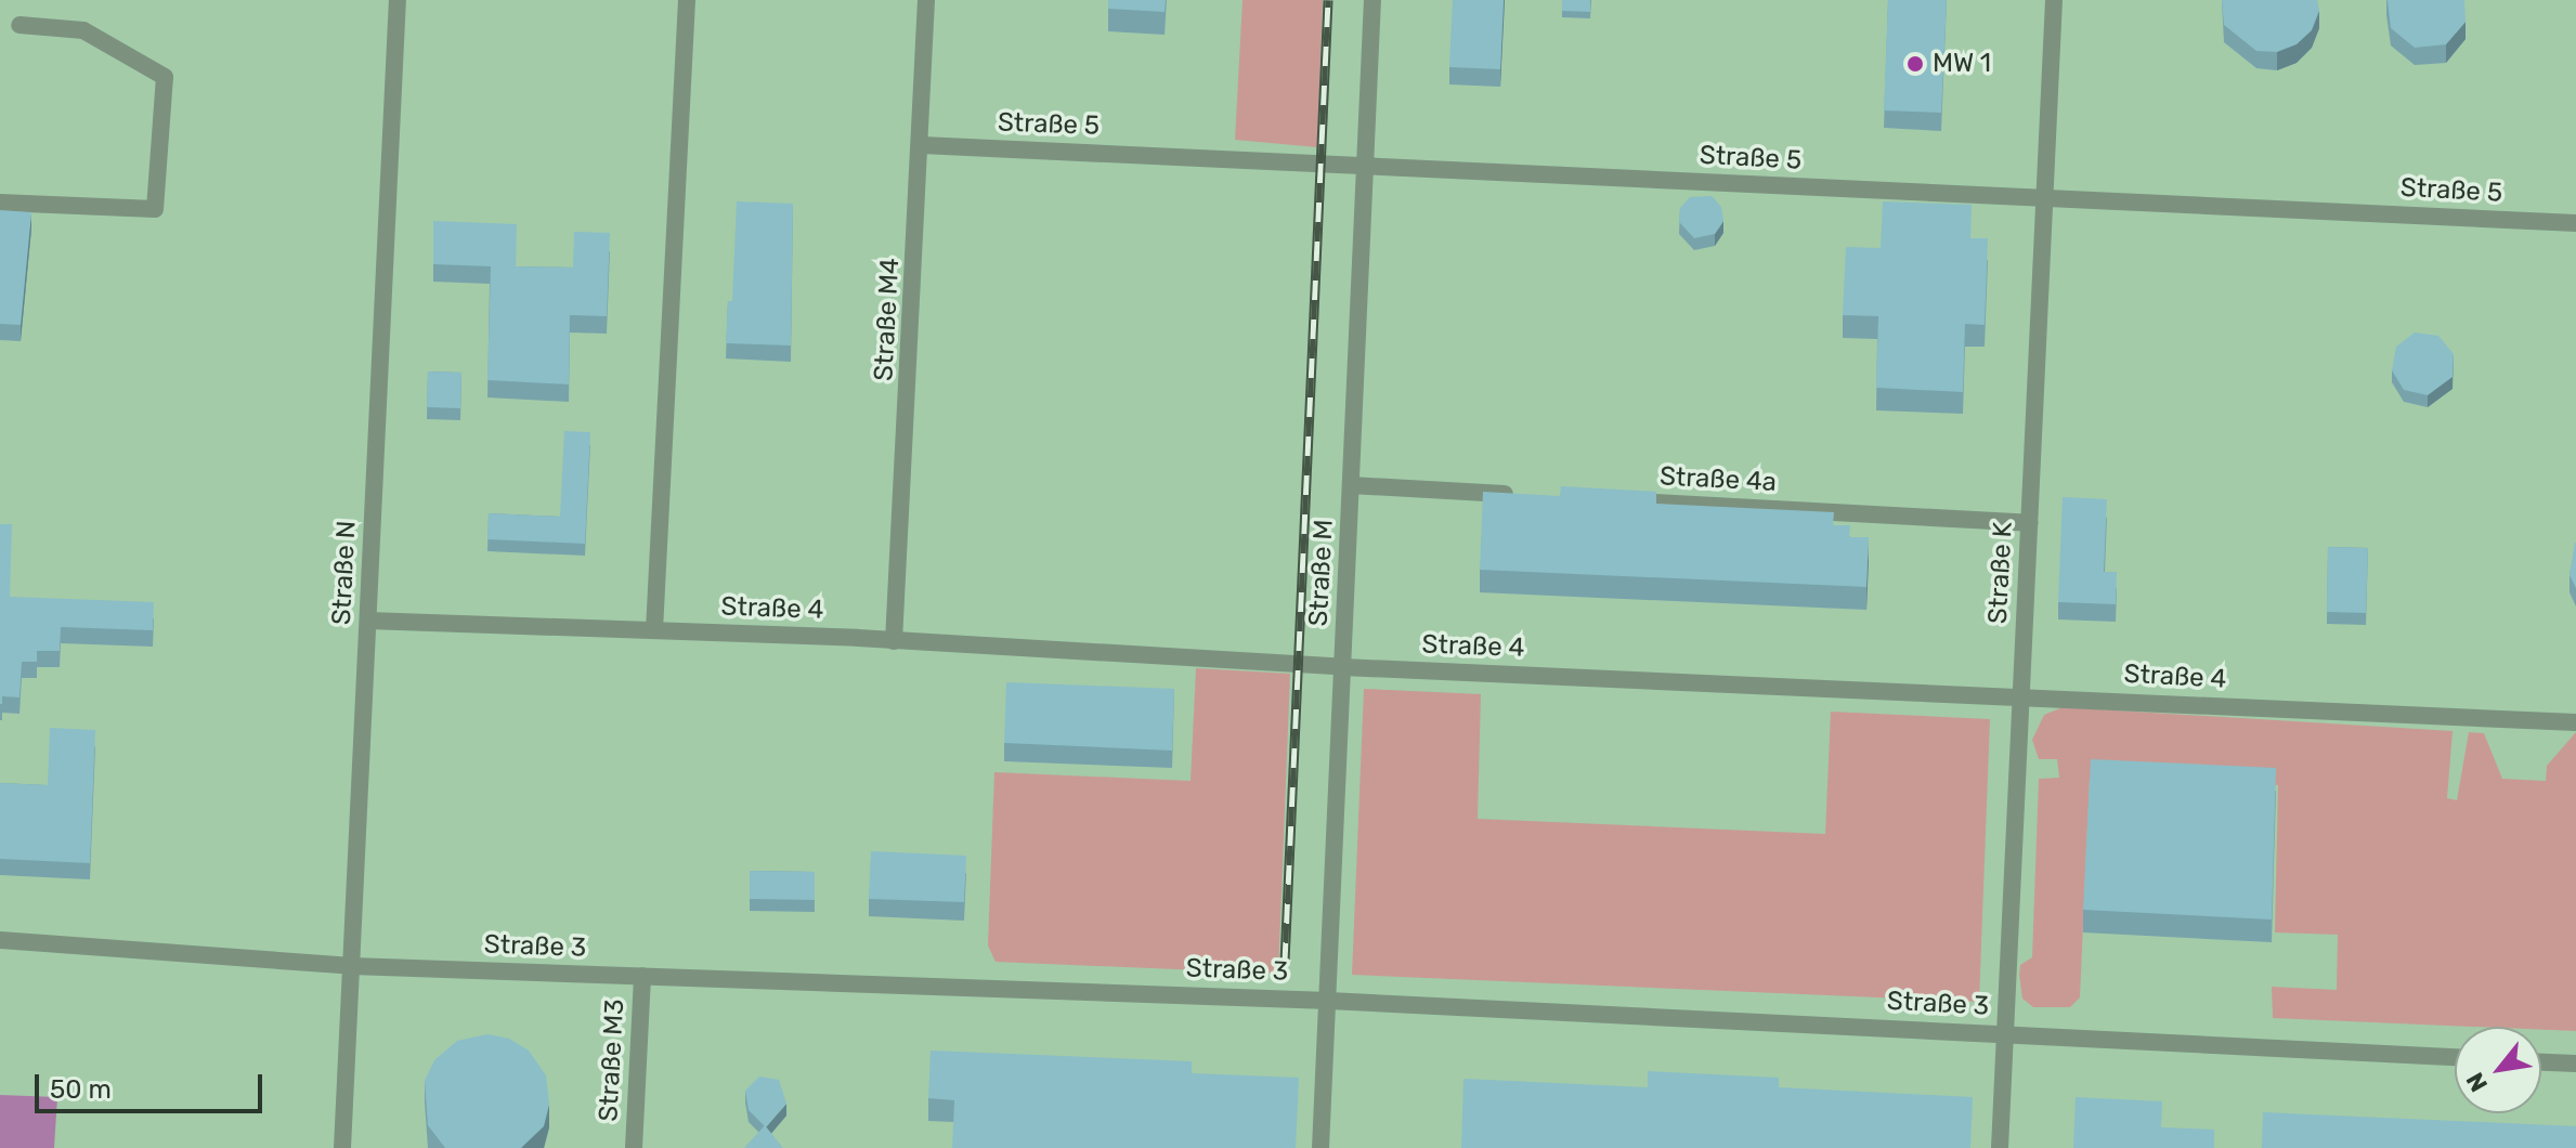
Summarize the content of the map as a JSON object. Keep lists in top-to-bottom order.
{
  "streets": {
    "lane": [
      "Straße 5",
      "Straße M4",
      "Straße 4a",
      "Straße N",
      "Straße M",
      "Straße K",
      "Straße 4",
      "Straße 3",
      "Straße M3"
    ]
  },
  "crossings": [
    ["Straße 5", "Straße M4"],
    ["Straße 5", "Straße M"],
    ["Straße 5", "Straße K"],
    ["Straße M4", "Straße 4"],
    ["Straße 4a", "Straße K"],
    ["Straße N", "Straße 4"],
    ["Straße N", "Straße 3"],
    ["Straße M", "Straße 4"],
    ["Straße M", "Straße 3"],
    ["Straße K", "Straße 4"],
    ["Straße K", "Straße 3"],
    ["Straße 3", "Straße M3"]
  ],
  "places": ["MW 1"],
  "scale_bar": "50 m",
  "north": "bottom left"
}
